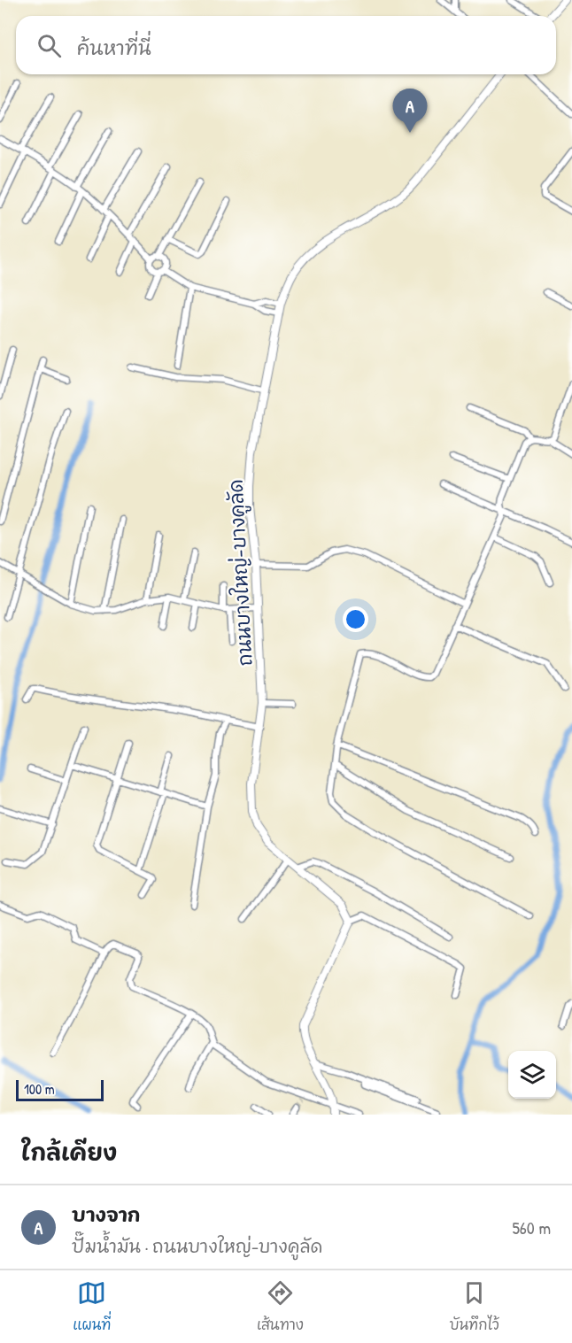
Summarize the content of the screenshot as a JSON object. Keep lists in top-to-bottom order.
{
  "streets": {
    "street": ["ถนนบางใหญ่-บางคูลัด"]
  },
  "scale_bar": "100 m",
  "page": {
    "search": "ค้นหาที่นี่",
    "pins": "A",
    "scale": "100 m",
    "heading": "ใกล้เคียง",
    "list": [
      {
        "mark": "A",
        "name": "บางจาก",
        "note": "ปั๊มน้ำมัน · ถนนบางใหญ่-บางคูลัด",
        "value": "560 m"
      }
    ],
    "nav": ["แผนที่", "เส้นทาง", "บันทึกไว้"]
  }
}
